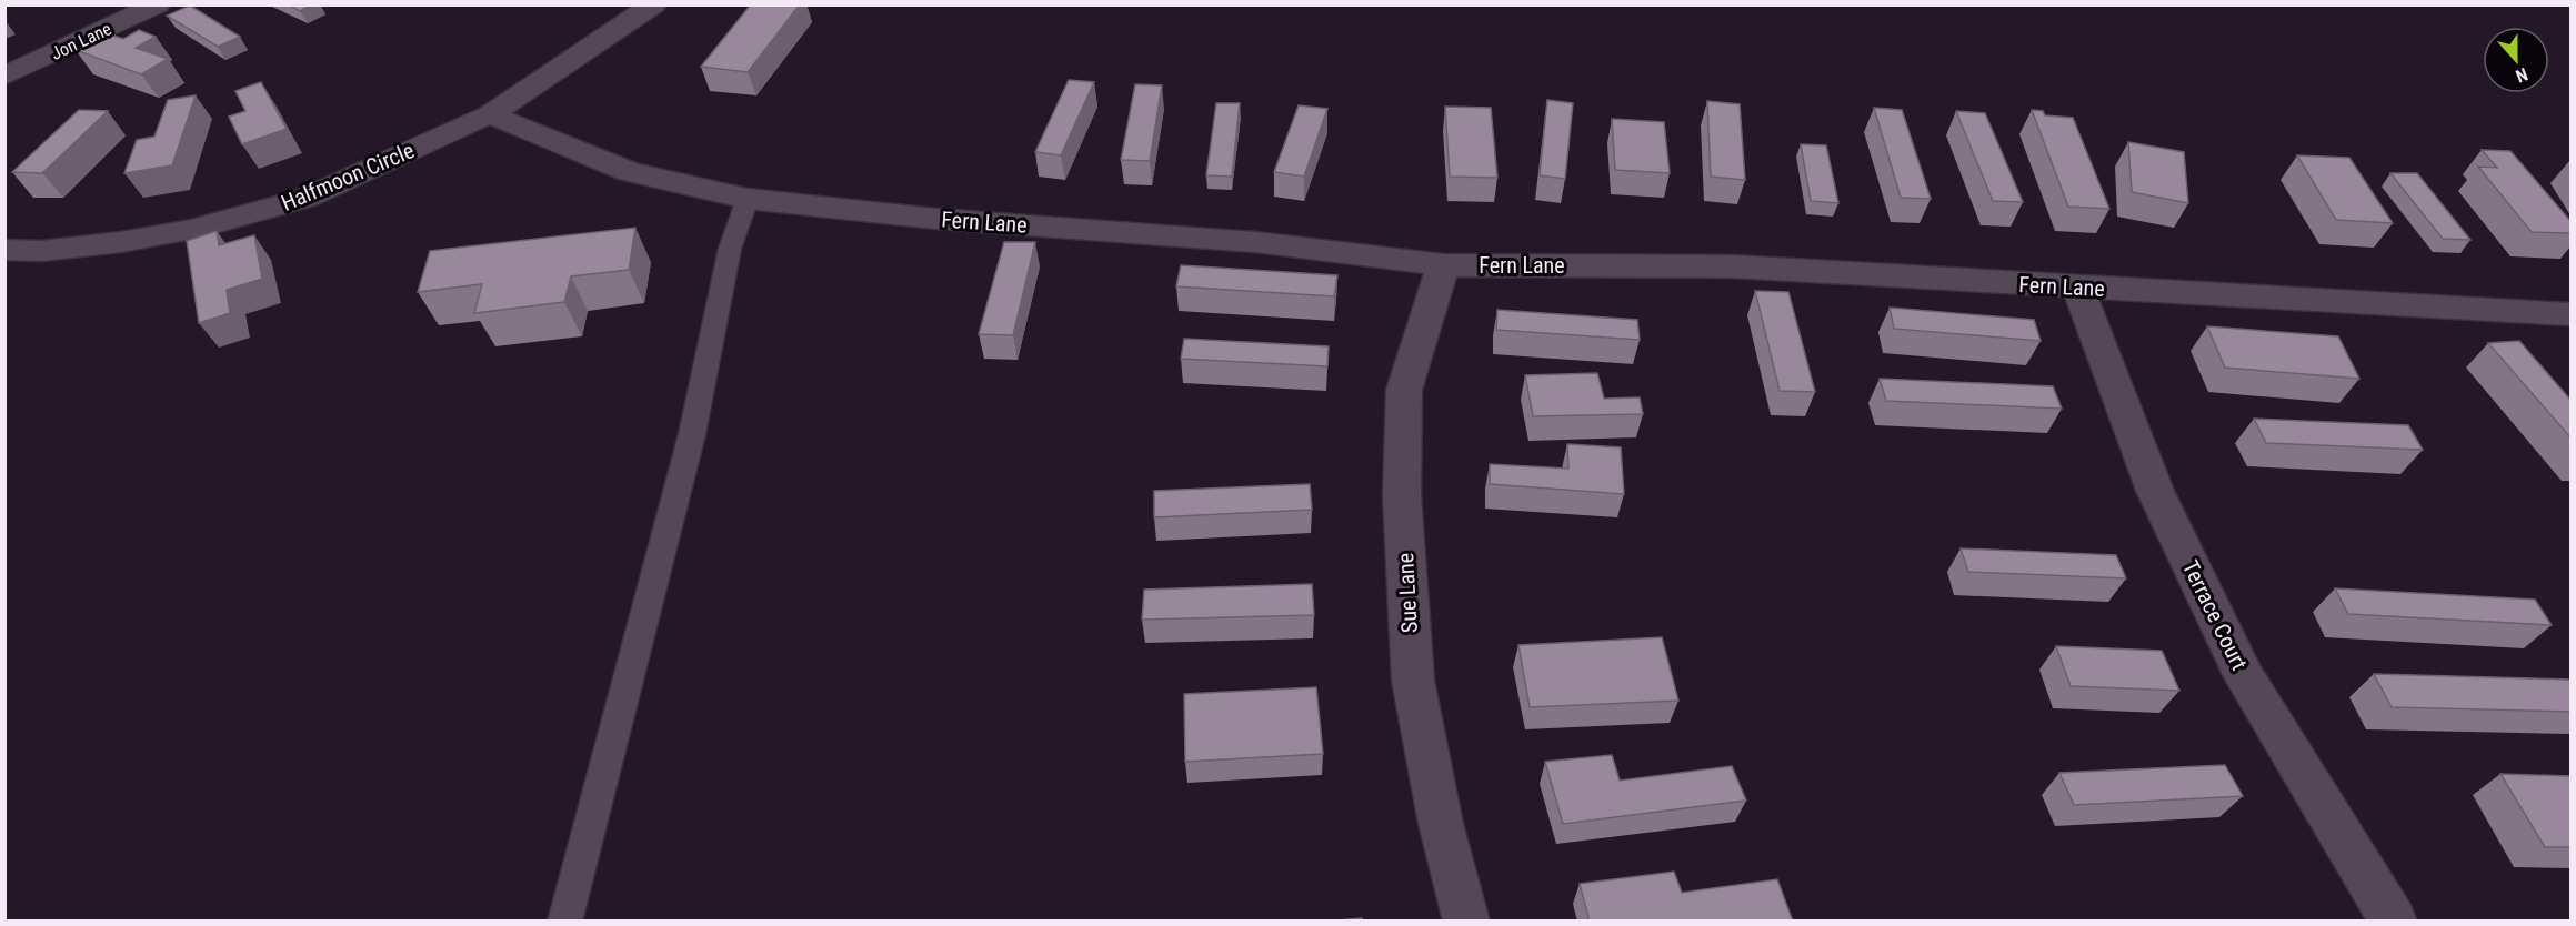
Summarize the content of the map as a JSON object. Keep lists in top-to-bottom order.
{
  "streets": {
    "street": [
      "Jon Lane",
      "Halfmoon Circle",
      "Fern Lane",
      "Sue Lane",
      "Terrace Court"
    ]
  },
  "crossings": [
    ["Halfmoon Circle", "Fern Lane"],
    ["Fern Lane", "Sue Lane"],
    ["Fern Lane", "Terrace Court"]
  ],
  "north": "bottom"
}
